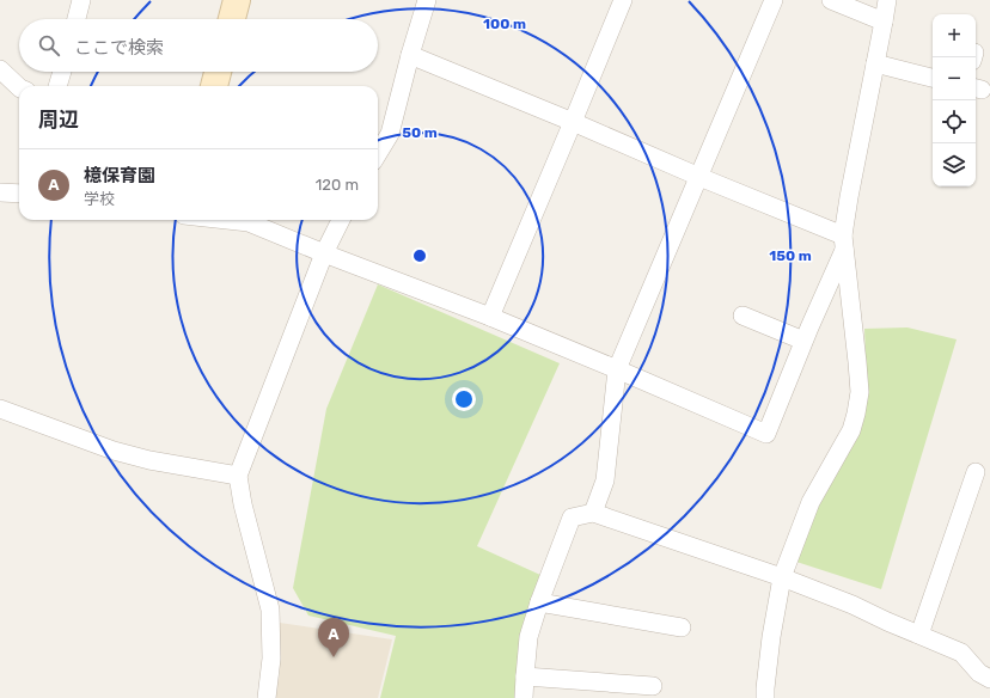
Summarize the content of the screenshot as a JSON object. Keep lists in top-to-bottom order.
{
  "page": {
    "map_buttons": ["+", "−"],
    "search": "ここで検索",
    "heading": "周辺",
    "list": [
      {
        "mark": "A",
        "name": "檍保育園",
        "note": "学校",
        "value": "120 m"
      }
    ],
    "pins": "A"
  },
  "rings": ["100 m", "50 m", "150 m"]
}
